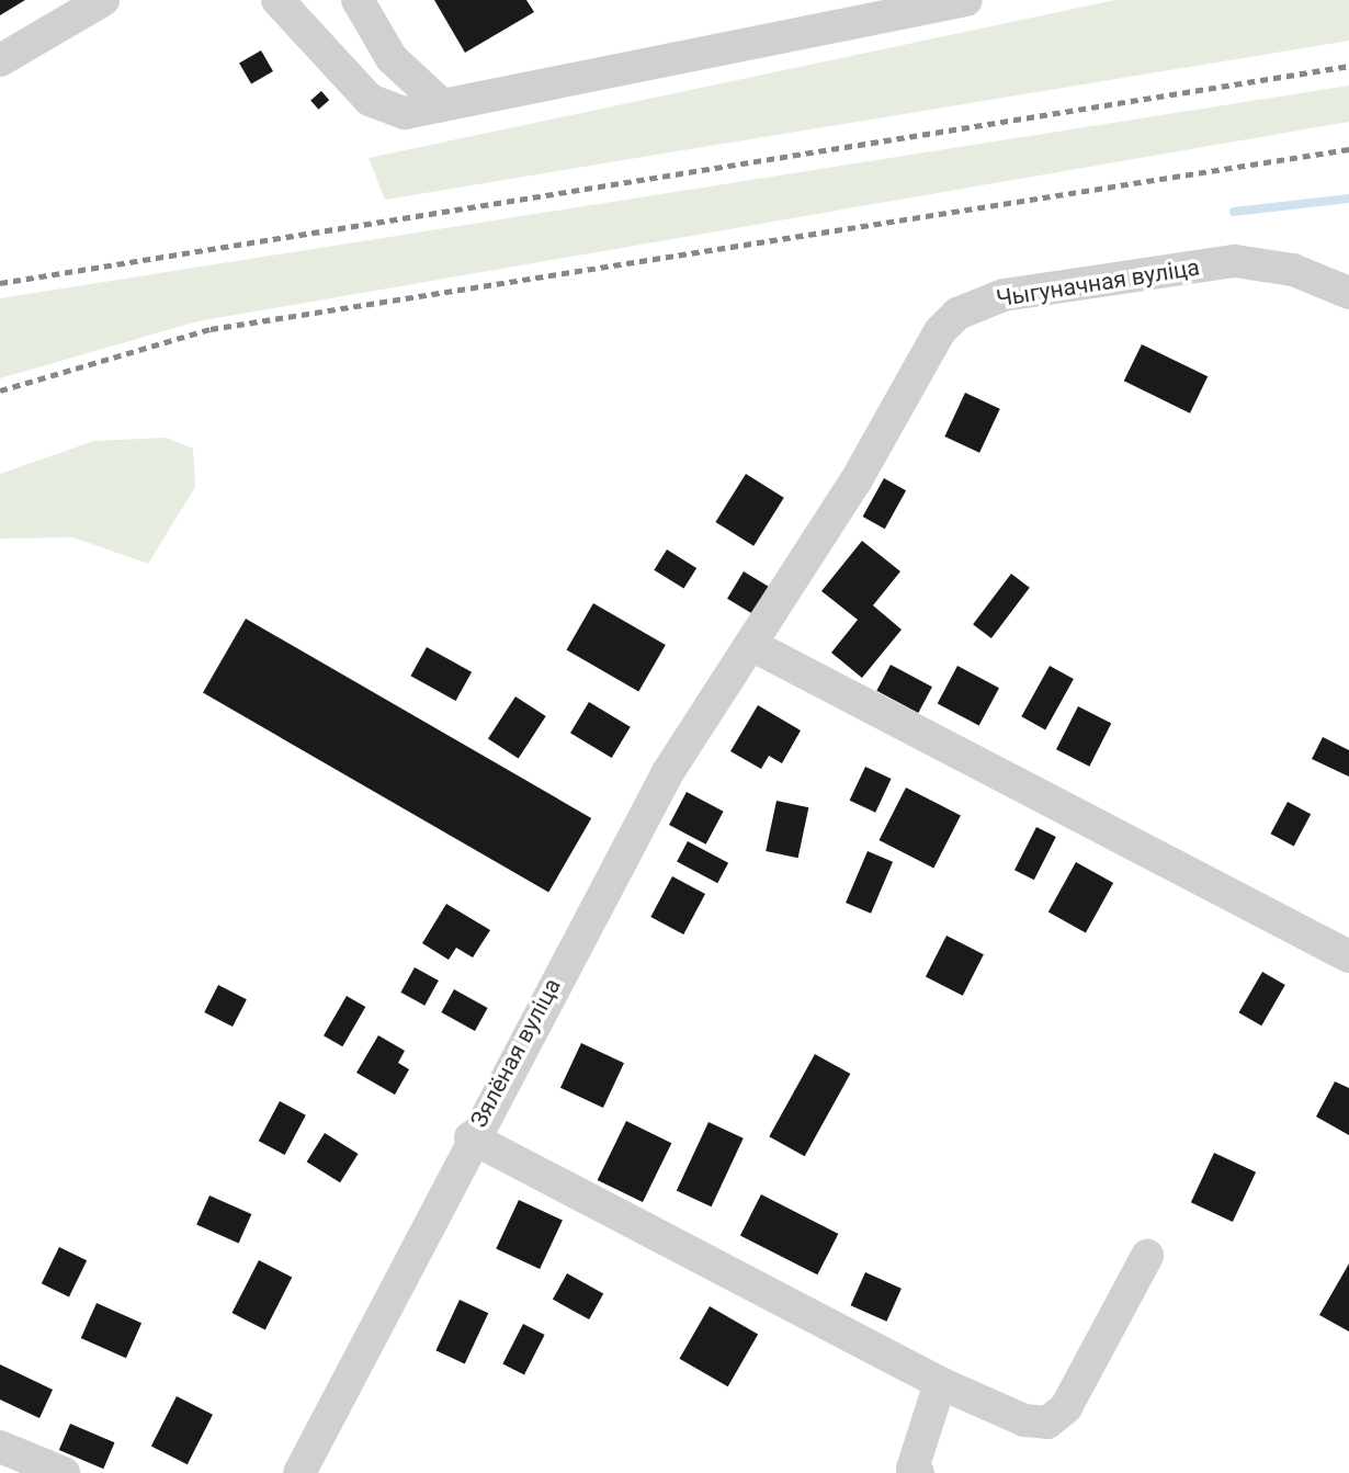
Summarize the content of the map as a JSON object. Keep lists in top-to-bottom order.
{
  "streets": {
    "street": ["Чыгуначная вуліца", "Зялёная вуліца"]
  },
  "crossings": [
    ["Чыгуначная вуліца", "Зялёная вуліца"]
  ]
}
